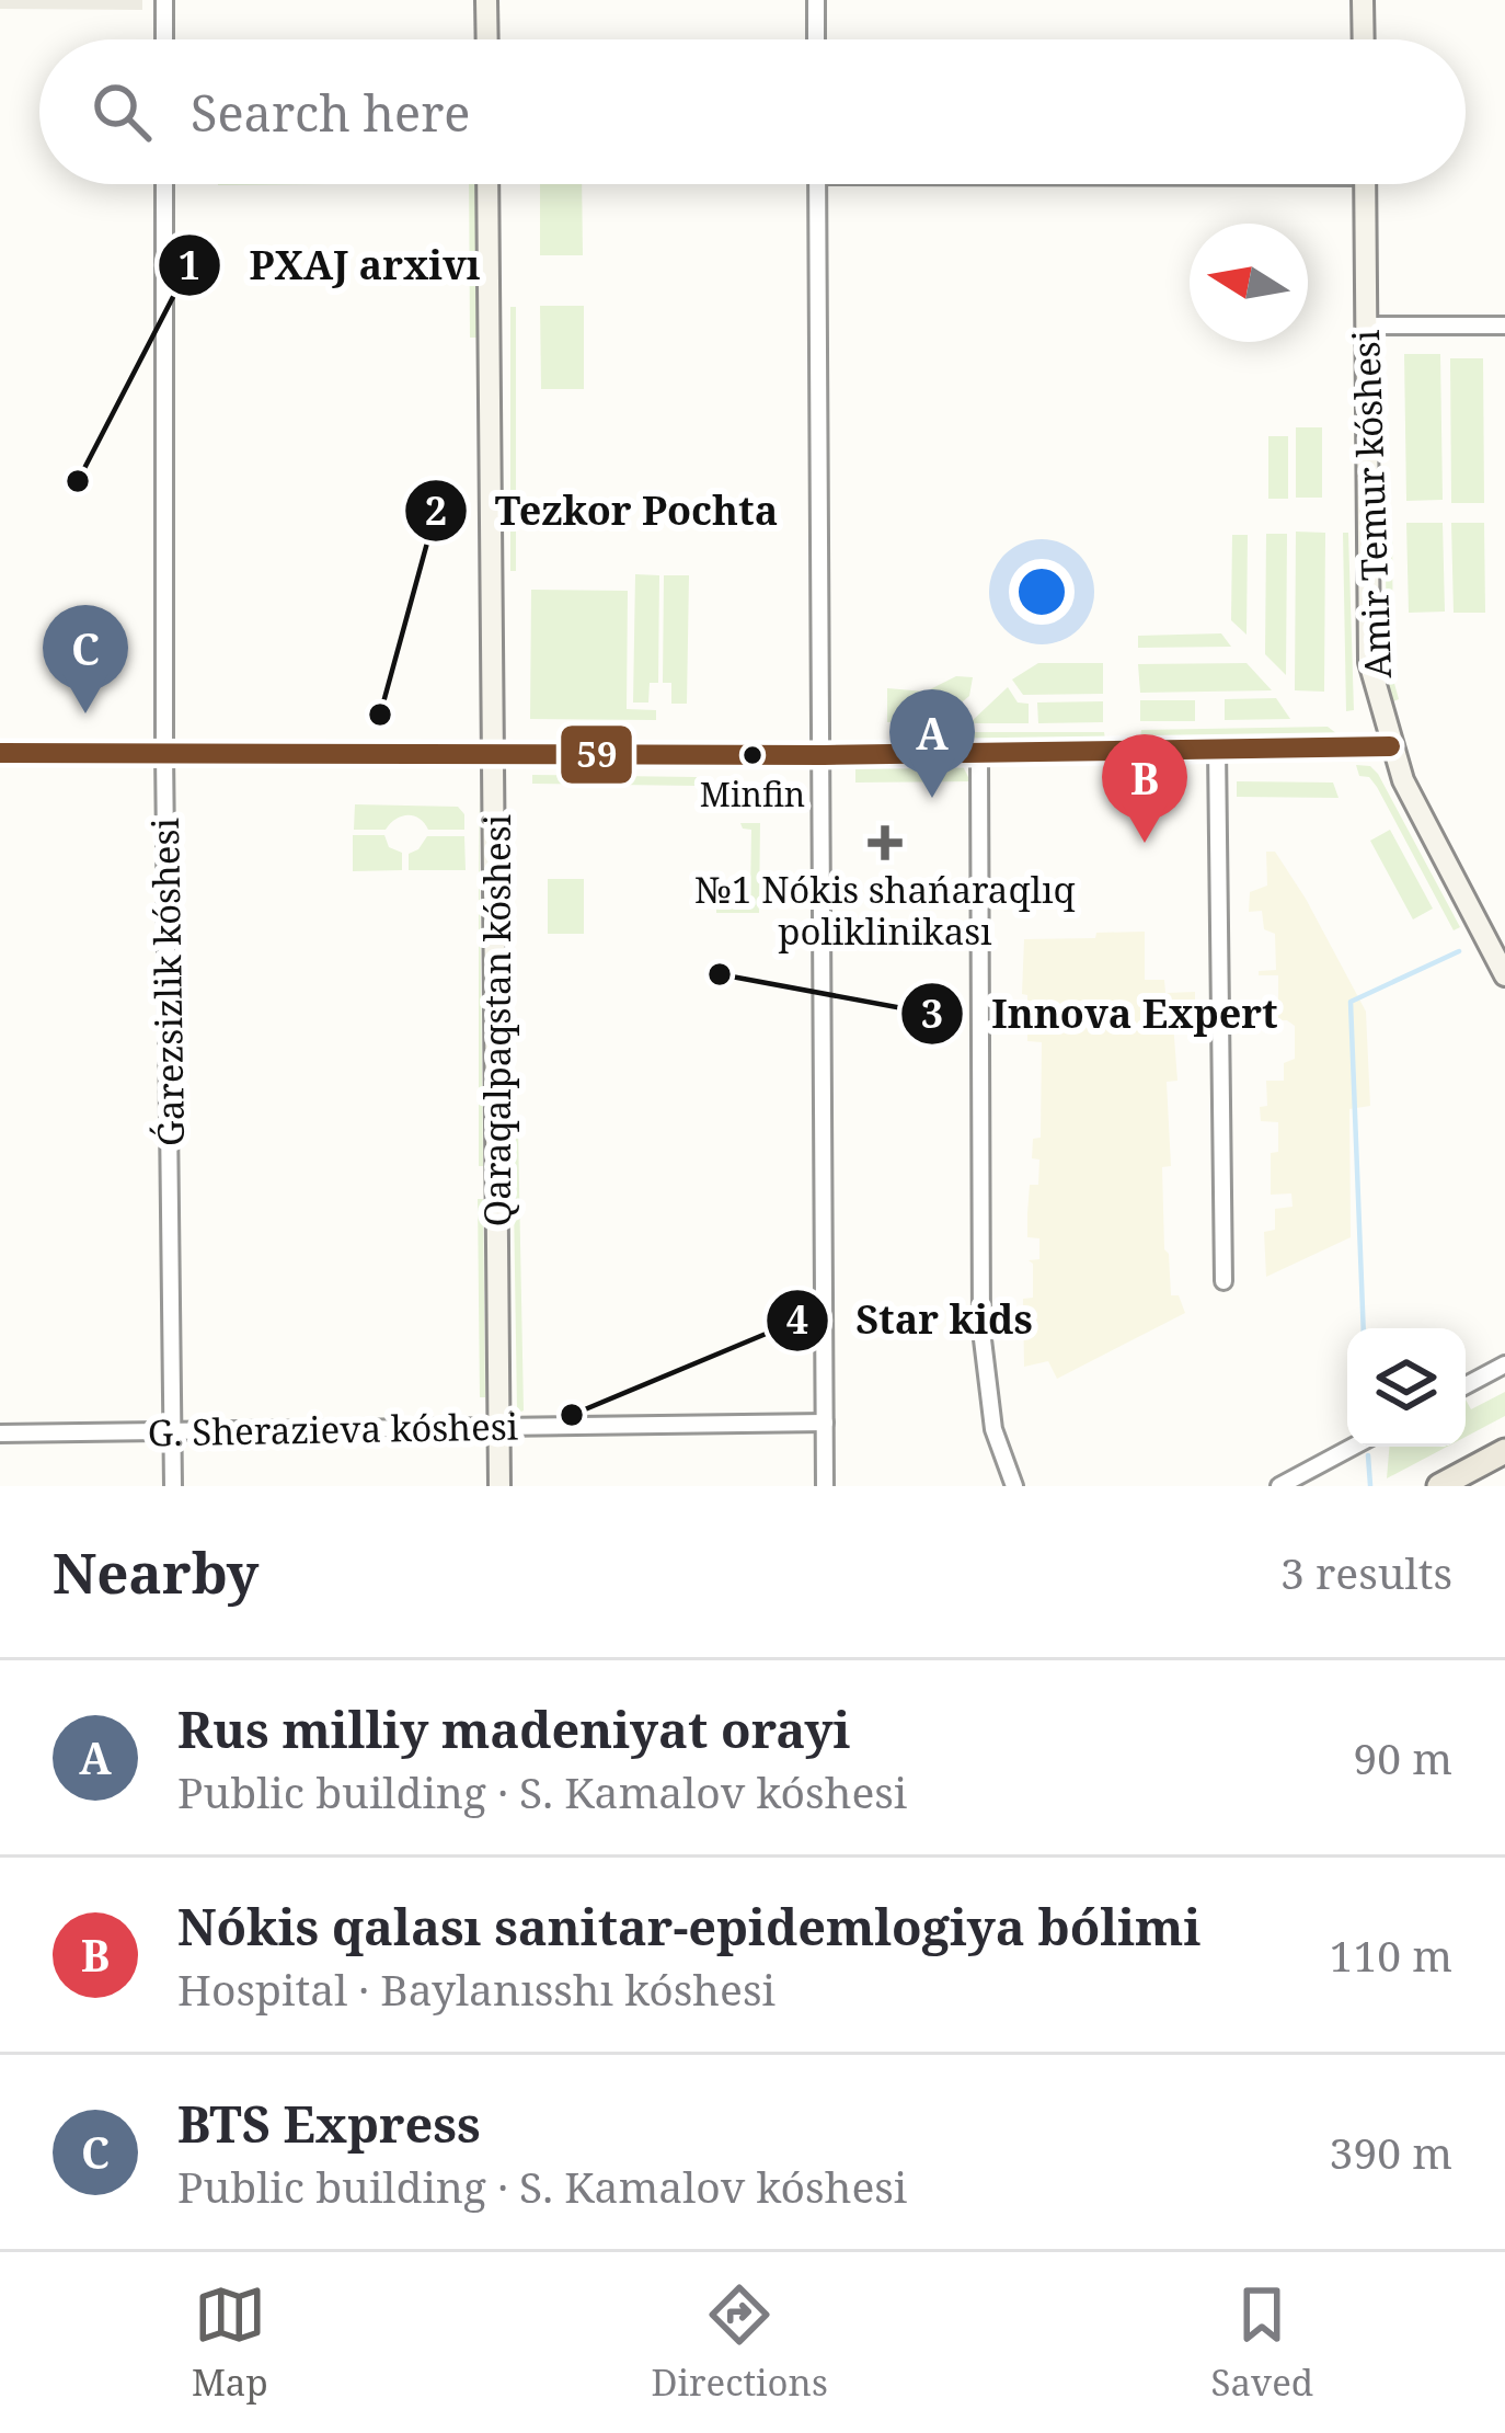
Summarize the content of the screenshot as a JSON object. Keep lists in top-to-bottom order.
{
  "streets": {
    "street": [
      "Amir Temur kóshesi",
      "Ǵarezsizlik kóshesi",
      "Qaraqalpaqstan kóshesi",
      "G. Sherazieva kóshesi"
    ]
  },
  "crossings": [
    ["Ǵarezsizlik kóshesi", "G. Sherazieva kóshesi"],
    ["Qaraqalpaqstan kóshesi", "G. Sherazieva kóshesi"]
  ],
  "places": {
    "other": [
      "PXAJ arxivı",
      "Tezkor Pochta",
      "Minfin",
      "Innova Expert",
      "Star kids"
    ],
    "health": ["№1 Nókis shańaraqlıq poliklinikası"]
  },
  "lines": ["transit line 59"],
  "north": "left",
  "page": {
    "search": "Search here",
    "pins": ["C", "A", "B"],
    "heading": ["Nearby", "3 results"],
    "list": [
      {
        "mark": "A",
        "name": "Rus milliy madeniyat orayi",
        "note": "Public building · S. Kamalov kóshesi",
        "value": "90 m"
      },
      {
        "mark": "B",
        "name": "Nókis qalası sanitar-epidemlogiya bólimi",
        "note": "Hospital · Baylanısshı kóshesi",
        "value": "110 m"
      },
      {
        "mark": "C",
        "name": "BTS Express",
        "note": "Public building · S. Kamalov kóshesi",
        "value": "390 m"
      }
    ],
    "nav": ["Map", "Directions", "Saved"]
  }
}
